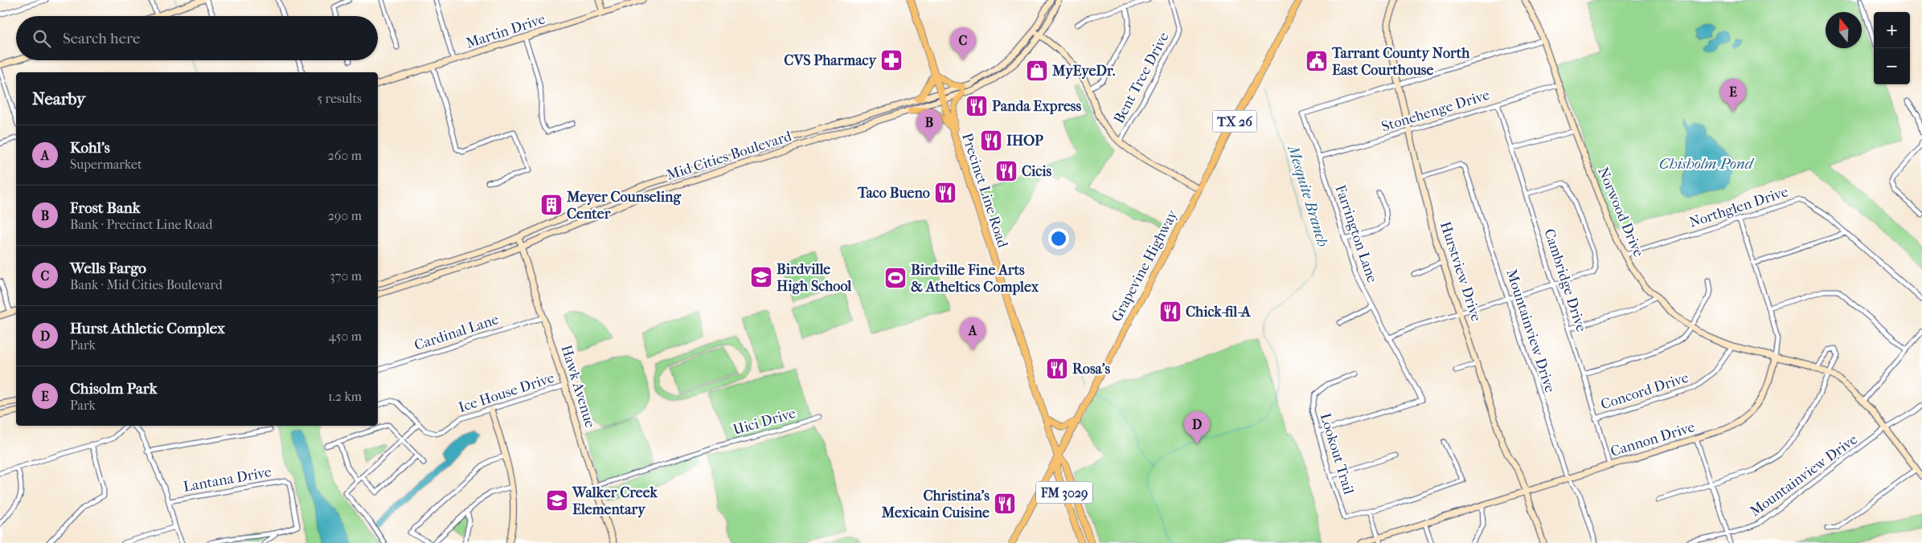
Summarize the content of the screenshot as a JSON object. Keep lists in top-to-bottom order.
{
  "streets": {
    "main road": [
      "Martin Drive",
      "TX 26",
      "Mid Cities Boulevard",
      "Precinct Line Road",
      "Norwood Drive",
      "Grapevine Highway",
      "Hurstview Drive",
      "Hawk Avenue",
      "Cannon Drive",
      "FM 3029"
    ],
    "street": [
      "Bent Tree Drive",
      "Stonehenge Drive",
      "Northglen Drive",
      "Farrington Lane",
      "Cambridge Drive",
      "Mountainview Drive",
      "Cardinal Lane",
      "Concord Drive",
      "Ice House Drive",
      "Uici Drive",
      "Lookout Trail",
      "Lantana Drive"
    ]
  },
  "crossings": [
    ["Stonehenge Drive", "Norwood Drive"],
    ["Stonehenge Drive", "Farrington Lane"],
    ["Stonehenge Drive", "Hurstview Drive"],
    ["Stonehenge Drive", "Cambridge Drive"],
    ["Mid Cities Boulevard", "Precinct Line Road"],
    ["Mid Cities Boulevard", "Hawk Avenue"],
    ["Precinct Line Road", "Grapevine Highway"],
    ["Northglen Drive", "Norwood Drive"],
    ["Northglen Drive", "Cannon Drive"],
    ["Norwood Drive", "Mountainview Drive"],
    ["Norwood Drive", "Concord Drive"],
    ["Norwood Drive", "Cannon Drive"],
    ["Farrington Lane", "Hurstview Drive"],
    ["Farrington Lane", "Lookout Trail"],
    ["Hurstview Drive", "Mountainview Drive"],
    ["Hurstview Drive", "Cannon Drive"],
    ["Cambridge Drive", "Concord Drive"],
    ["Cambridge Drive", "Cannon Drive"],
    ["Mountainview Drive", "Cannon Drive"],
    ["Cardinal Lane", "Hawk Avenue"],
    ["Hawk Avenue", "Ice House Drive"],
    ["Hawk Avenue", "Uici Drive"]
  ],
  "water": ["Chisholm Pond", "Mesquite Branch"],
  "places": {
    "pharmacy": ["CVS Pharmacy"],
    "public building": ["Tarrant County North East Courthouse"],
    "shop": ["MyEyeDr."],
    "restaurant": [
      "Panda Express",
      "IHOP",
      "Cicis",
      "Taco Bueno",
      "Chick-fil-A",
      "Rosa’s",
      "Christina’s Mexicain Cuisine"
    ],
    "building": ["Meyer Counseling Center"],
    "school or university": ["Birdville High School", "Walker Creek Elementary"],
    "sports": ["Birdville Fine Arts & Atheltics Complex"]
  },
  "north": "top",
  "page": {
    "map_buttons": ["+", "−"],
    "search": "Search here",
    "pins": [
      "C",
      "E",
      "B",
      "A",
      "D"
    ],
    "heading": ["Nearby", "5 results"],
    "list": [
      {
        "mark": "A",
        "name": "Kohl's",
        "note": "Supermarket",
        "value": "260 m"
      },
      {
        "mark": "B",
        "name": "Frost Bank",
        "note": "Bank · Precinct Line Road",
        "value": "290 m"
      },
      {
        "mark": "C",
        "name": "Wells Fargo",
        "note": "Bank · Mid Cities Boulevard",
        "value": "370 m"
      },
      {
        "mark": "D",
        "name": "Hurst Athletic Complex",
        "note": "Park",
        "value": "450 m"
      },
      {
        "mark": "E",
        "name": "Chisolm Park",
        "note": "Park",
        "value": "1.2 km"
      }
    ]
  }
}
